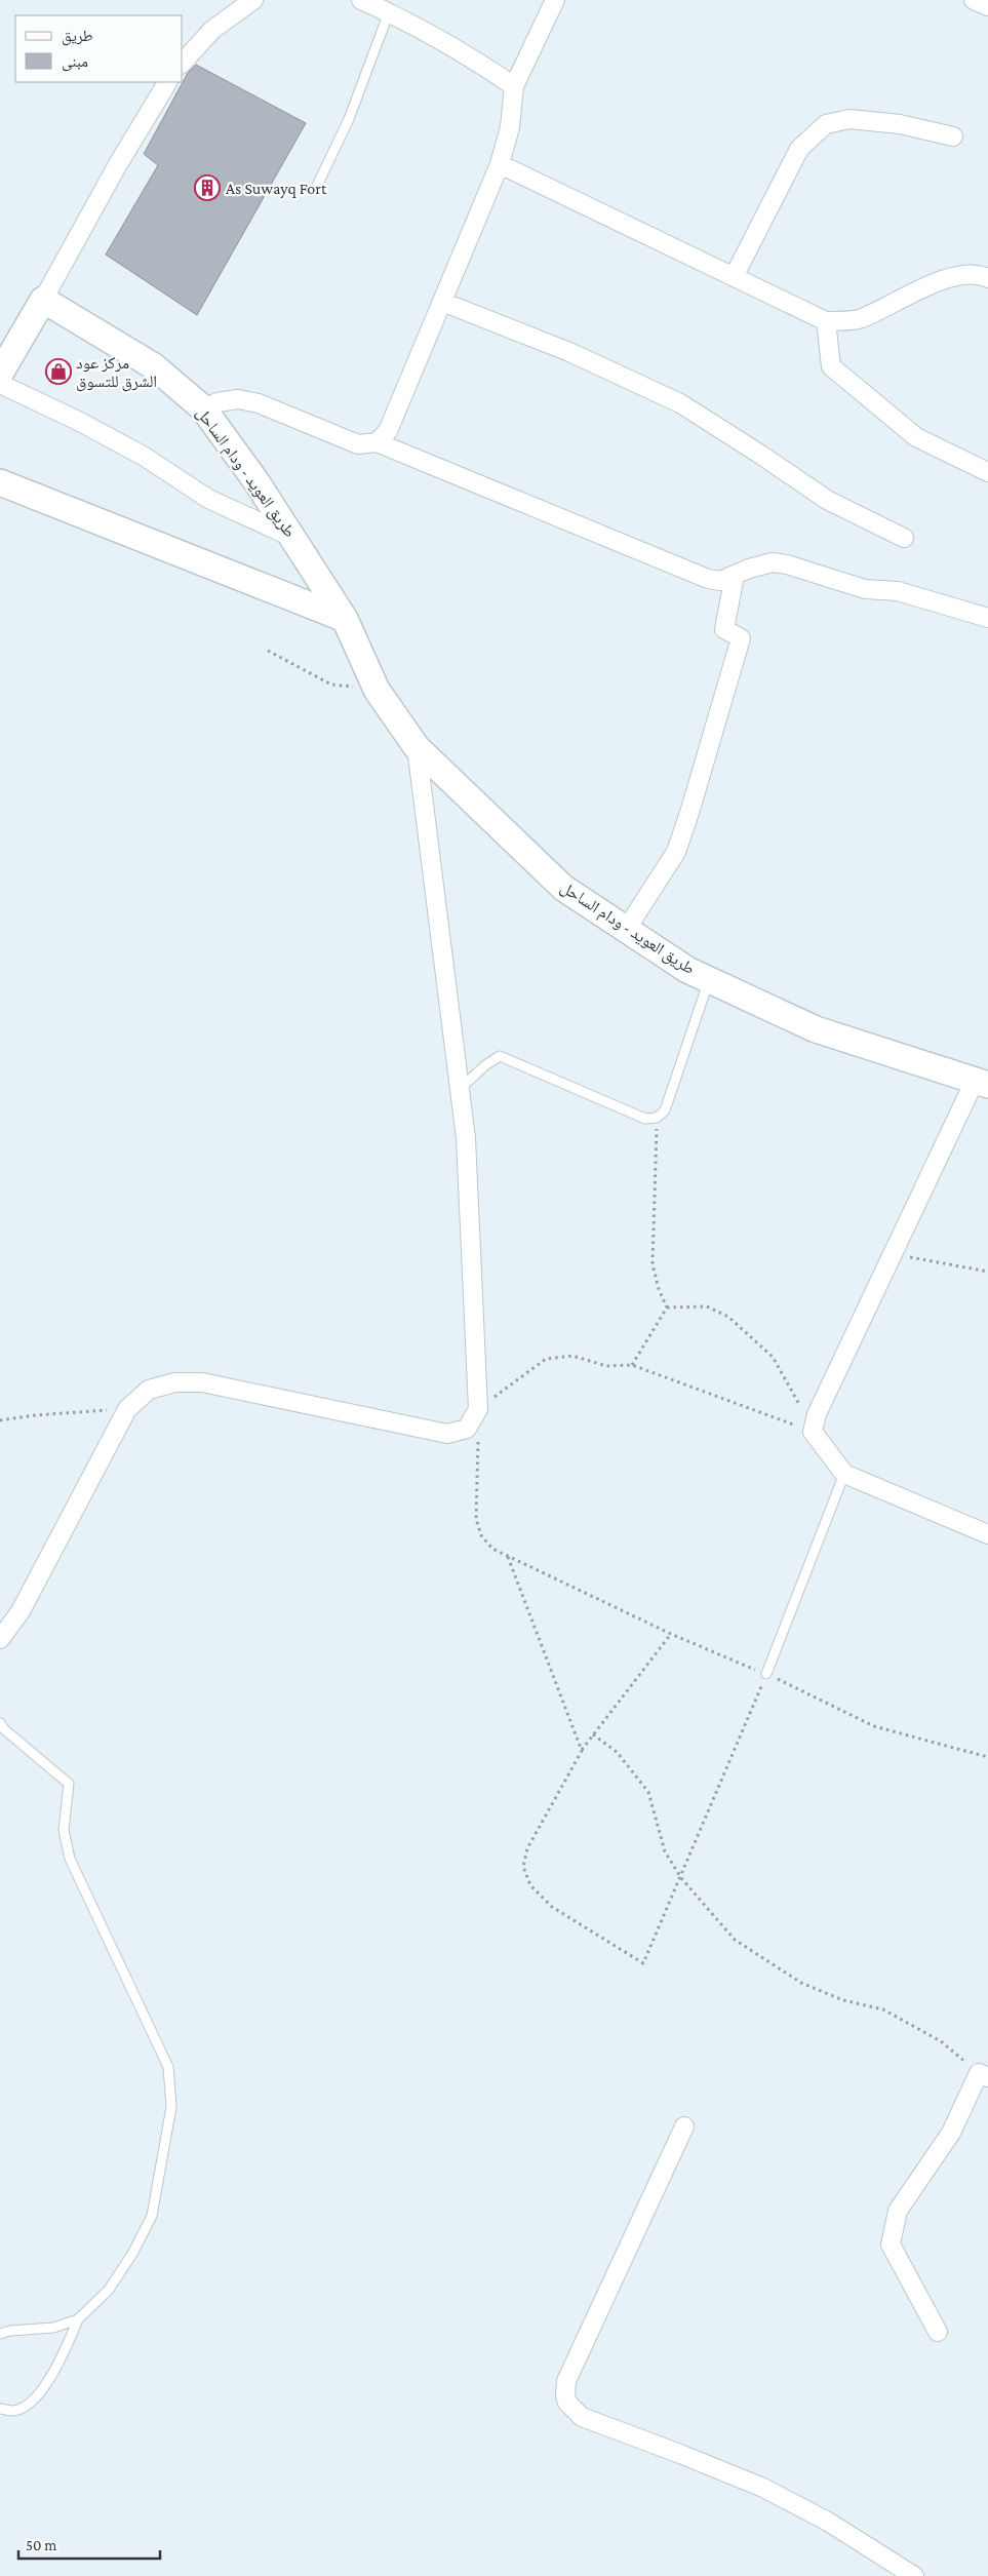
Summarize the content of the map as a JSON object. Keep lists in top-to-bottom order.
{
  "streets": {
    "main road": ["طريق العويد - ودام الساحل"]
  },
  "places": {
    "building": ["As Suwayq Fort"],
    "shop": ["مركز عود الشرق للتسوق"]
  },
  "legend": ["طريق", "مبنى"],
  "scale_bar": "50 m"
}
